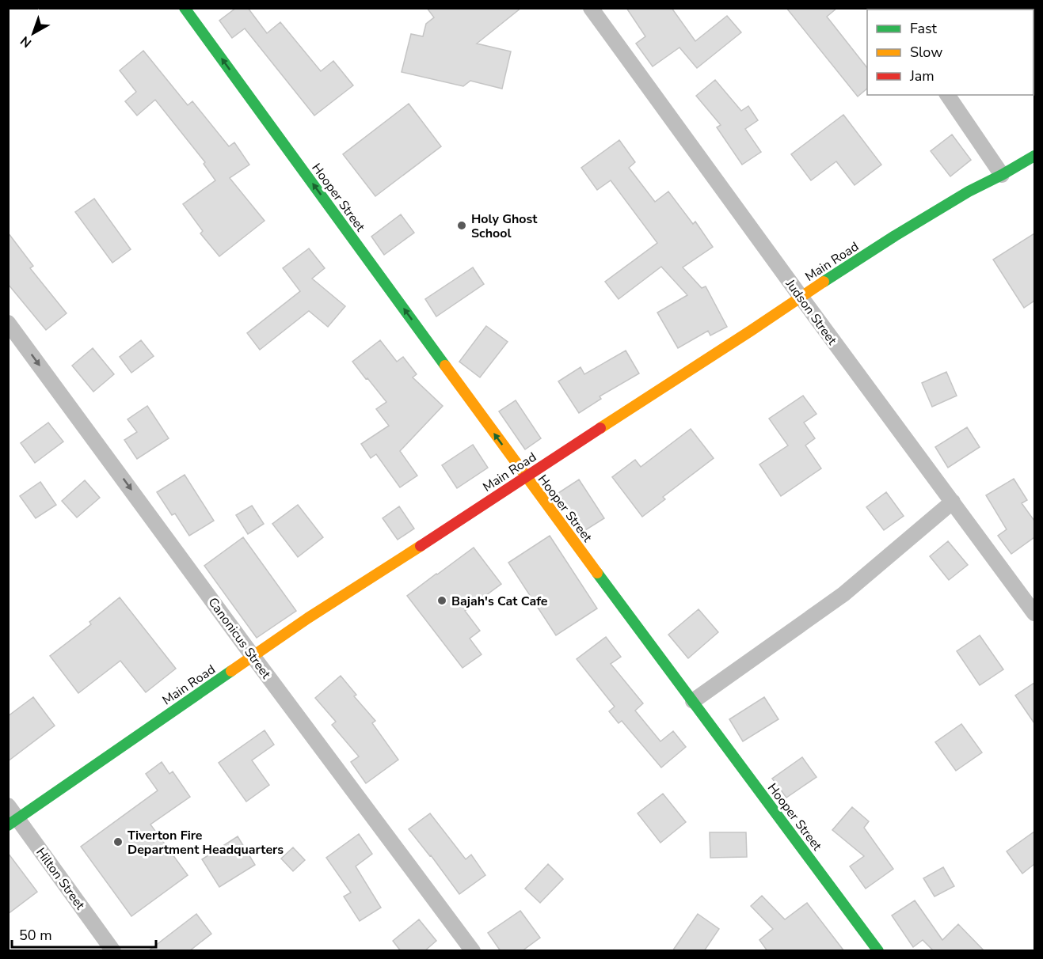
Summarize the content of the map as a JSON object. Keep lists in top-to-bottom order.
{
  "streets": {
    "main road": ["Hooper Street", "Main Road"],
    "street": ["Judson Street", "Canonicus Street", "Hilton Street"]
  },
  "crossings": [
    ["Hooper Street", "Main Road"],
    ["Main Road", "Judson Street"],
    ["Main Road", "Canonicus Street"],
    ["Main Road", "Hilton Street"]
  ],
  "one_way": ["Hooper Street", "Canonicus Street"],
  "places": ["Holy Ghost School", "Bajah's Cat Cafe", "Tiverton Fire Department Headquarters"],
  "legend": ["Fast", "Slow", "Jam"],
  "scale_bar": "50 m",
  "north": "bottom left"
}
